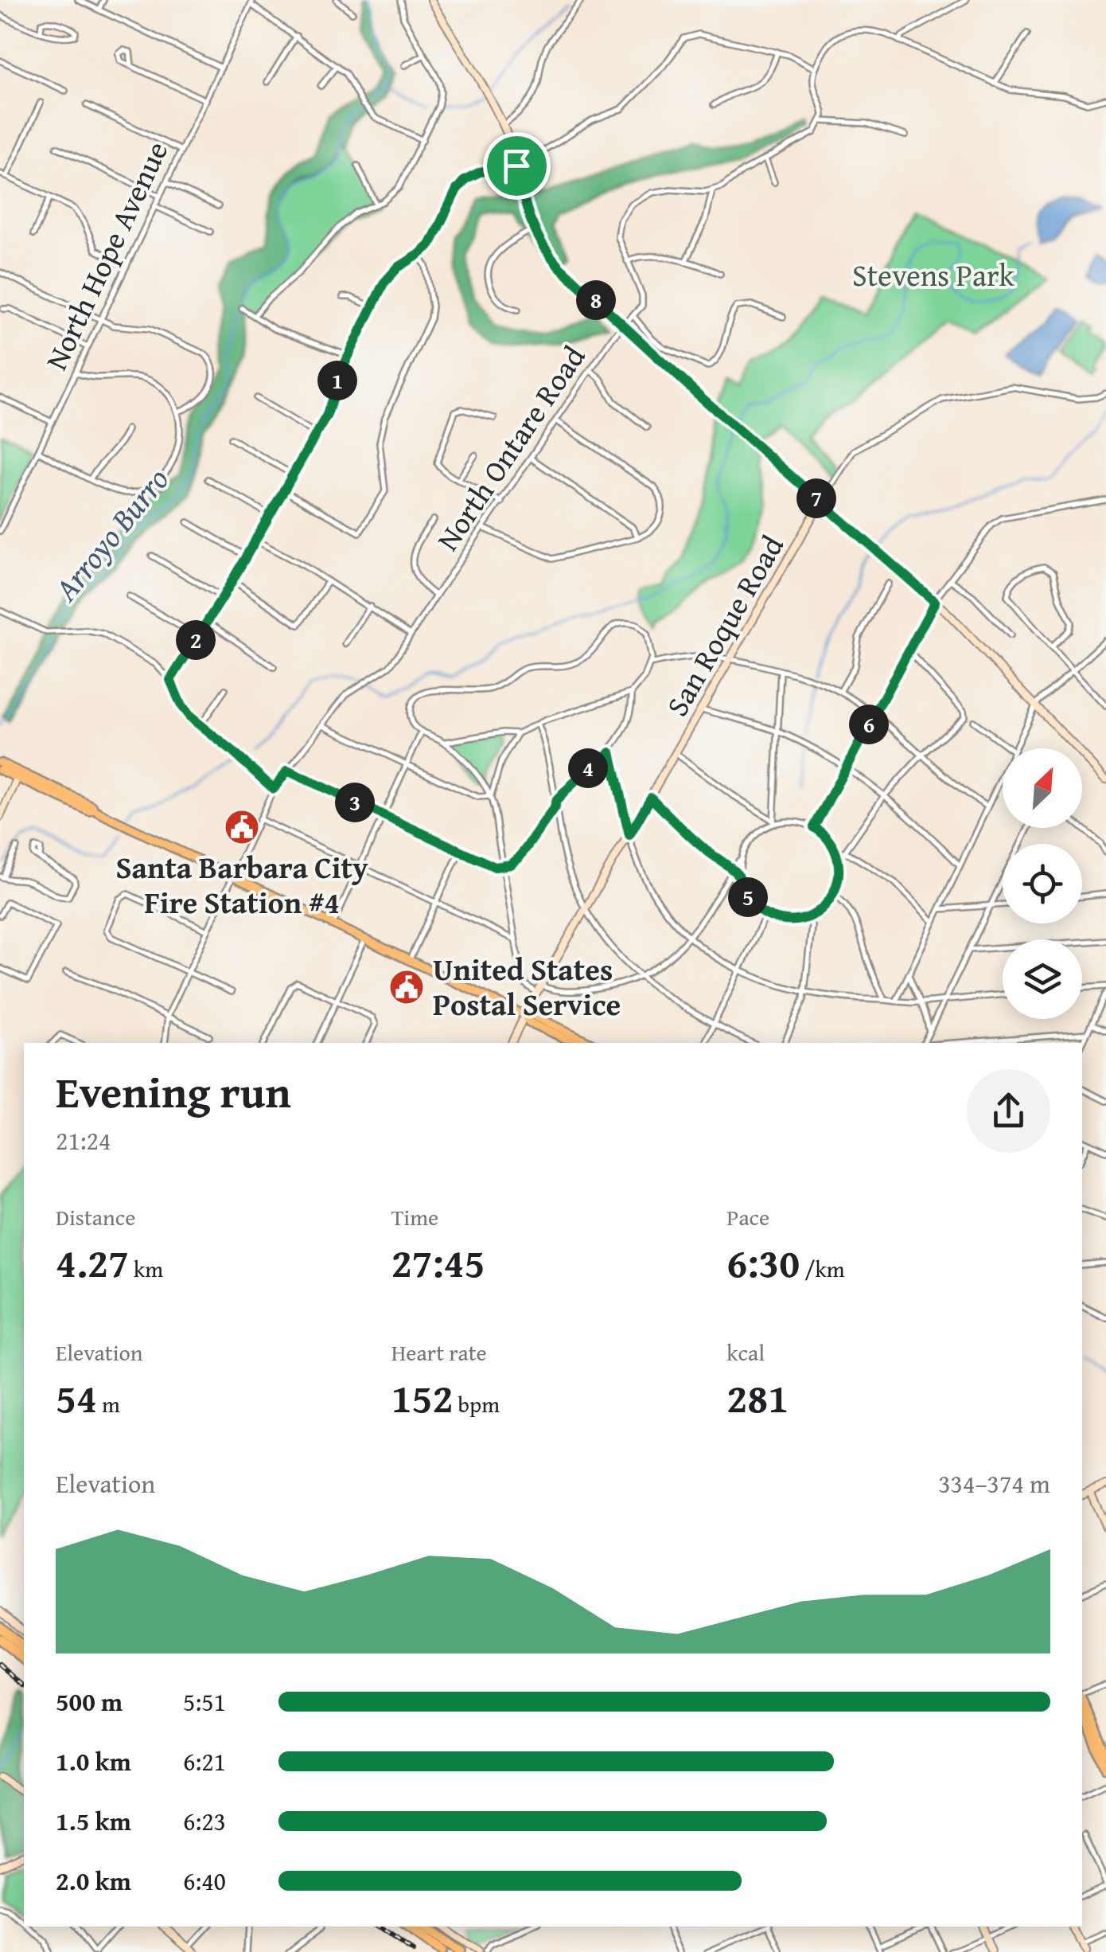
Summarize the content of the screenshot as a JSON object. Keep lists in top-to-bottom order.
{
  "streets": {
    "main road": ["San Roque Road"],
    "street": ["North Hope Avenue", "North Ontare Road"]
  },
  "water": ["Arroyo Burro"],
  "parks": ["Stevens Park"],
  "places": {
    "public building": ["Santa Barbara City Fire Station #4", "United States Postal Service"]
  },
  "north": "top right",
  "page": {
    "pins": [
      "8",
      "1",
      "7",
      "2",
      "6",
      "4",
      "3",
      "5"
    ],
    "heading": ["Evening run", "21:24"],
    "stats": [
      ["Distance", "4.27 km"],
      ["Time", "27:45"],
      ["Pace", "6:30 /km"],
      ["Elevation", "54 m"],
      ["Heart rate", "152 bpm"],
      ["kcal", "281"]
    ],
    "chart": ["Elevation", "334–374 m"],
    "list": [
      {
        "name": "500 m",
        "note": "5:51"
      },
      {
        "name": "1.0 km",
        "note": "6:21"
      },
      {
        "name": "1.5 km",
        "note": "6:23"
      },
      {
        "name": "2.0 km",
        "note": "6:40"
      }
    ]
  }
}
